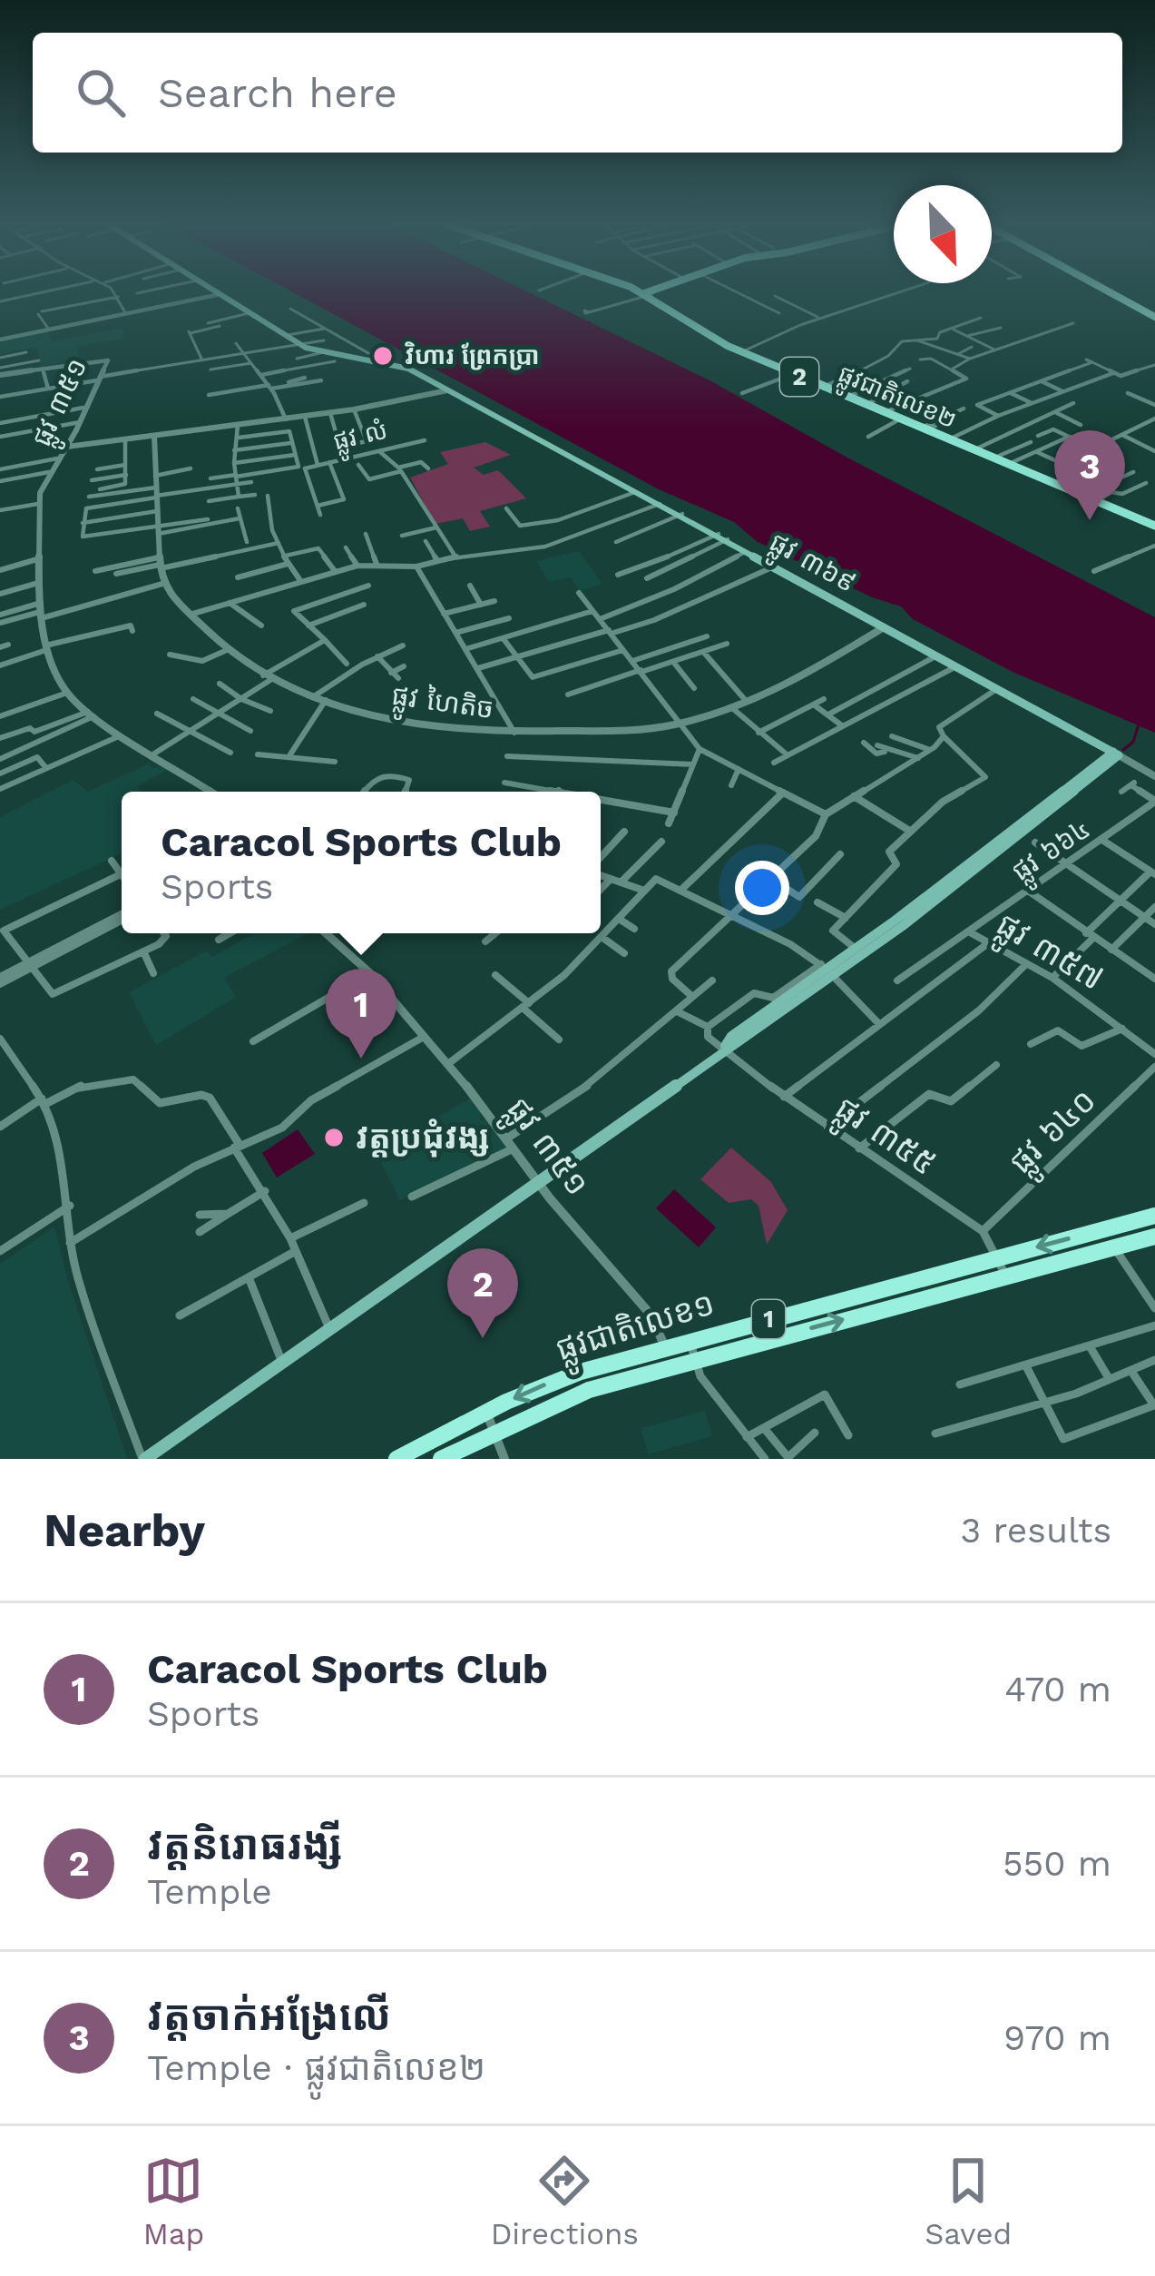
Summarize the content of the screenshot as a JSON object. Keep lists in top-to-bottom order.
{
  "streets": {
    "highway": ["1", "ផ្លូវជាតិលេខ១"],
    "main road": ["2", "ផ្លូវជាតិលេខ២", "ផ្លូវ ៣៦៩"],
    "street": [
      "ផ្លូវ ៣៥១",
      "ផ្លូវ លំ",
      "ផ្លូវ ហៃតិច",
      "ផ្លូវ ៦៦៤",
      "ផ្លូវ ៣៥៧",
      "ផ្លូវ ៦៤០",
      "ផ្លូវ ៣៥៥"
    ]
  },
  "crossings": [
    ["ផ្លូវ ៣៥១", "ផ្លូវជាតិលេខ១"],
    ["ផ្លូវ ៣៦៩", "ផ្លូវ ហៃតិច"],
    ["ផ្លូវ ៦៦៤", "ផ្លូវ ៣៥៧"],
    ["ផ្លូវ ៦៤០", "ផ្លូវ ៣៥៥"],
    ["ផ្លូវ ៣៥៥", "ផ្លូវជាតិលេខ១"]
  ],
  "places": ["វិហារ ព្រែកប្រា", "វត្តប្រជុំវង្ស"],
  "north": "bottom right",
  "page": {
    "search": "Search here",
    "pins": ["3", "1", "2"],
    "popup": ["Caracol Sports Club", "Sports"],
    "heading": ["Nearby", "3 results"],
    "list": [
      {
        "mark": "1",
        "name": "Caracol Sports Club",
        "note": "Sports",
        "value": "470 m"
      },
      {
        "mark": "2",
        "name": "វត្តនិរោធរង្សី",
        "note": "Temple",
        "value": "550 m"
      },
      {
        "mark": "3",
        "name": "វត្តចាក់អង្រែលើ",
        "note": "Temple · ផ្លូវជាតិលេខ២",
        "value": "970 m"
      }
    ],
    "nav": ["Map", "Directions", "Saved"]
  }
}
